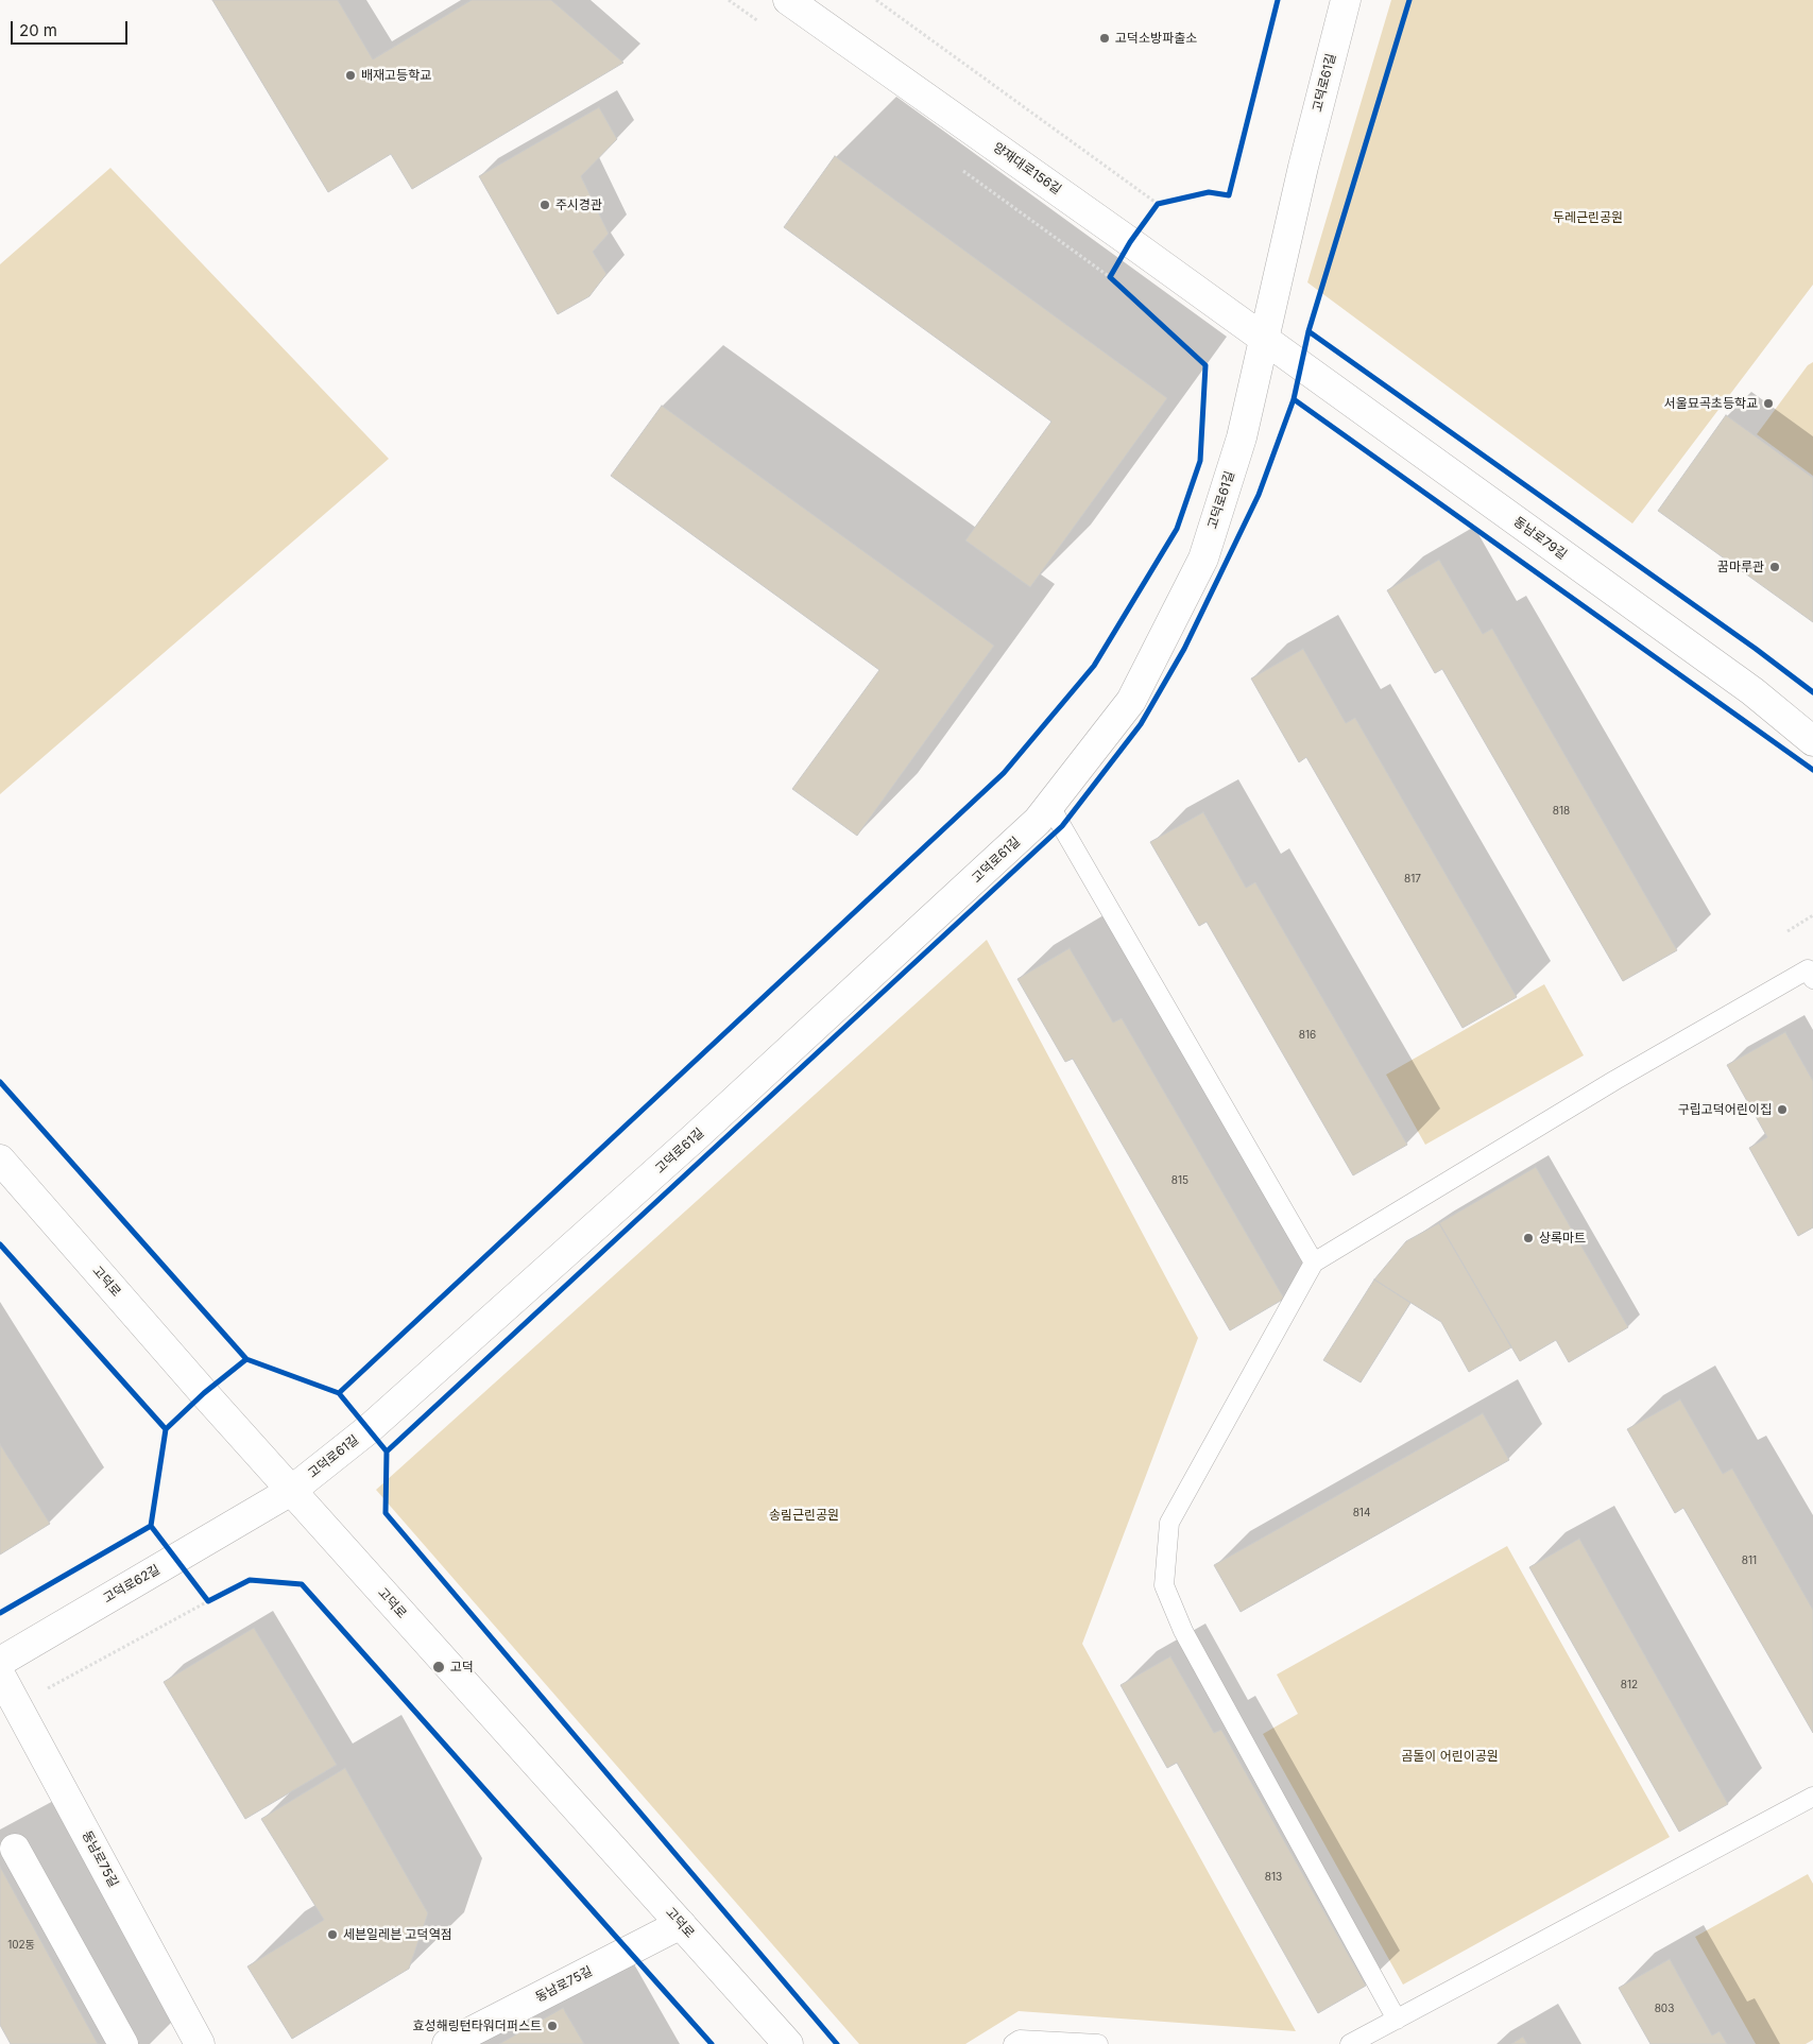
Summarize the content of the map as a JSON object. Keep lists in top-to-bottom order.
{
  "streets": {
    "street": [
      "고덕로61길",
      "양재대로156길",
      "동남로79길",
      "고덕로",
      "고덕로62길",
      "동남로75길"
    ]
  },
  "crossings": [
    ["고덕로61길", "양재대로156길"],
    ["고덕로61길", "동남로79길"],
    ["고덕로61길", "고덕로"],
    ["고덕로61길", "고덕로62길"],
    ["양재대로156길", "동남로79길"],
    ["고덕로", "고덕로62길"],
    ["고덕로", "동남로75길"]
  ],
  "parks": ["두레근린공원", "송림근린공원", "곰돌이 어린이공원"],
  "places": [
    "고덕소방파출소",
    "배재고등학교",
    "주시경관",
    "서울묘곡초등학교",
    "꿈마루관",
    "구립고덕어린이집",
    "상록마트",
    "고덕",
    "세븐일레븐 고덕역점",
    "효성해링턴타워더퍼스트"
  ],
  "house_numbers": [
    "818",
    "817",
    "816",
    "815",
    "814",
    "811",
    "812",
    "813",
    "102동",
    "803"
  ],
  "scale_bar": "20 m"
}
